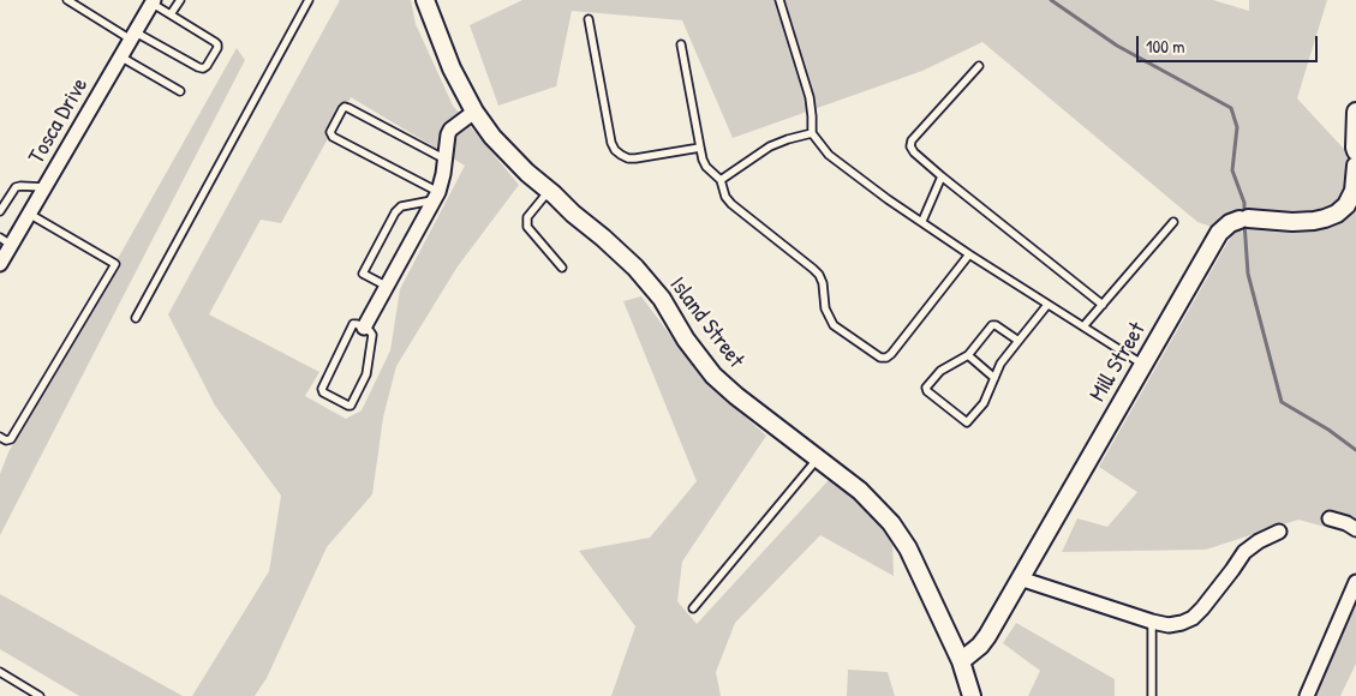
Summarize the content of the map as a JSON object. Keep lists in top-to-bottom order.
{
  "streets": {
    "street": ["Tosca Drive", "Island Street", "Mill Street"]
  },
  "crossings": [
    ["Island Street", "Mill Street"]
  ],
  "scale_bar": "100 m"
}
